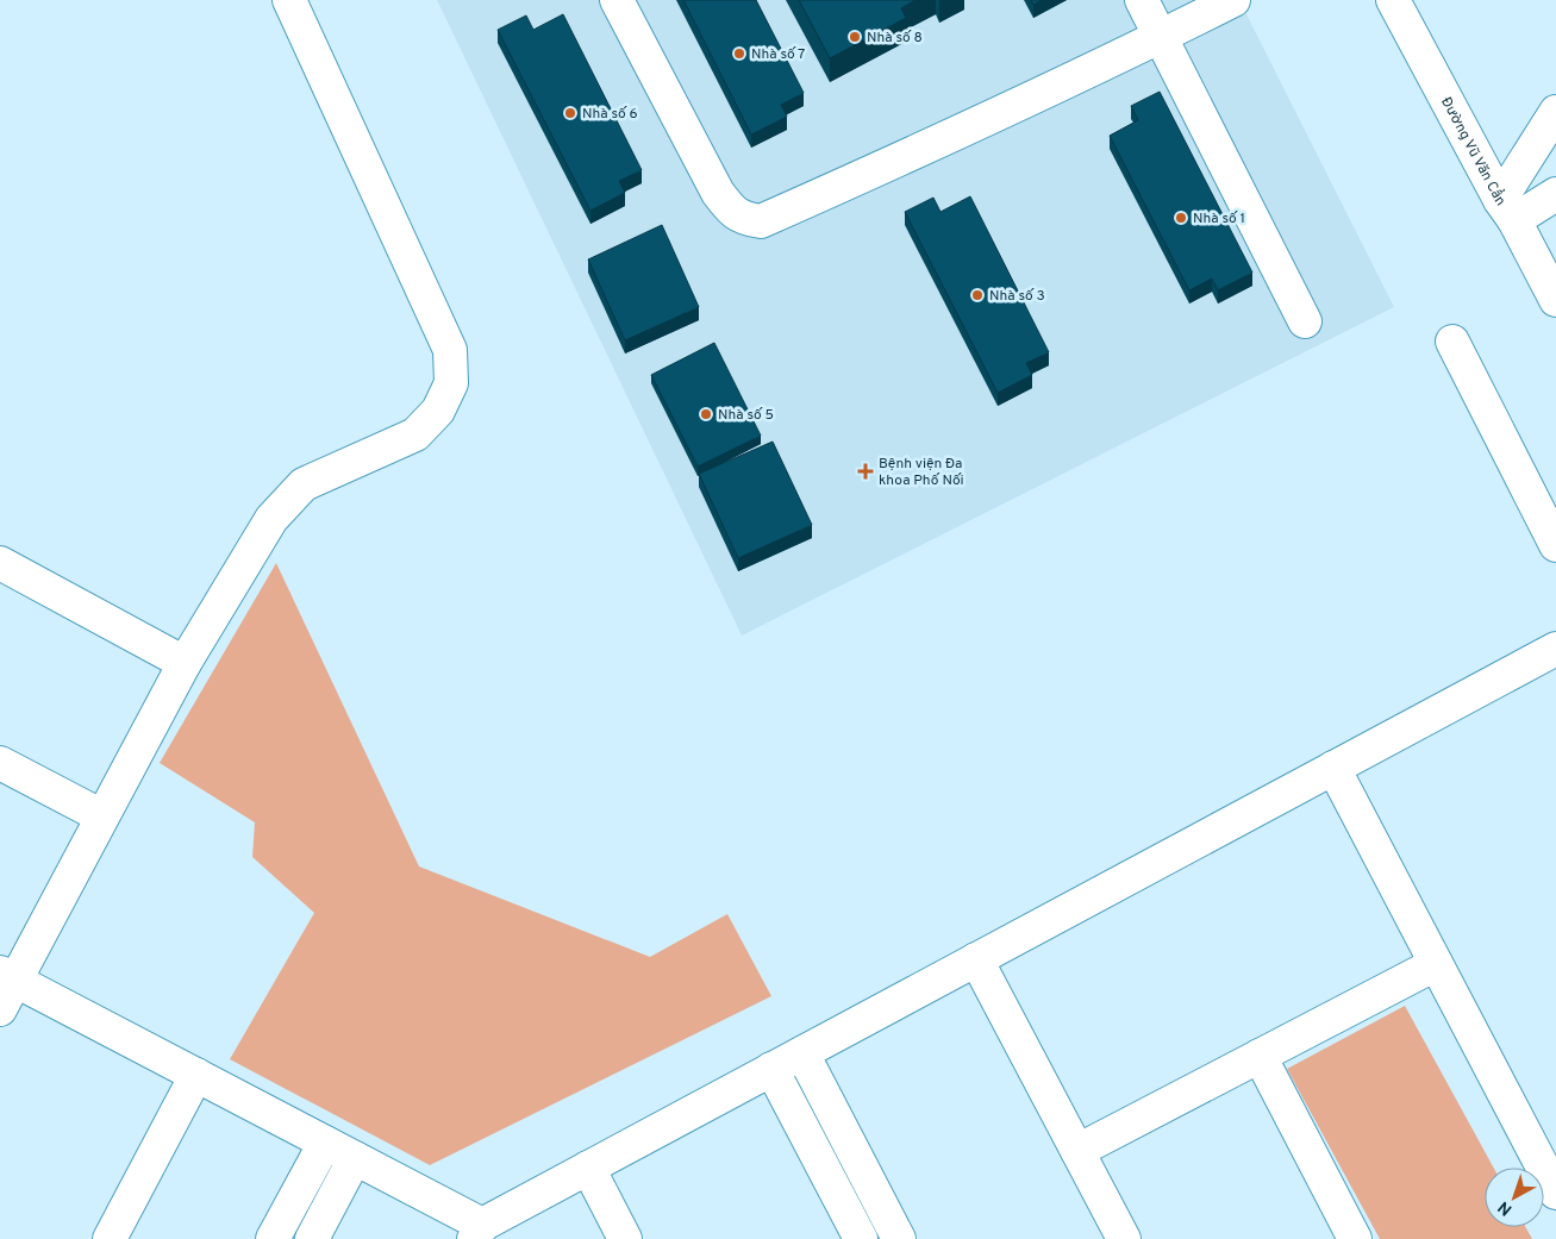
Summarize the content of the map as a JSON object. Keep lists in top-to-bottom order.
{
  "streets": {
    "street": ["Đường Vũ Văn Cẩn"]
  },
  "places": {
    "other": [
      "Nhà số 8",
      "Nhà số 7",
      "Nhà số 6",
      "Nhà số 1",
      "Nhà số 3",
      "Nhà số 5"
    ],
    "health": ["Bệnh viện Đa khoa Phố Nối"]
  },
  "north": "bottom left"
}
